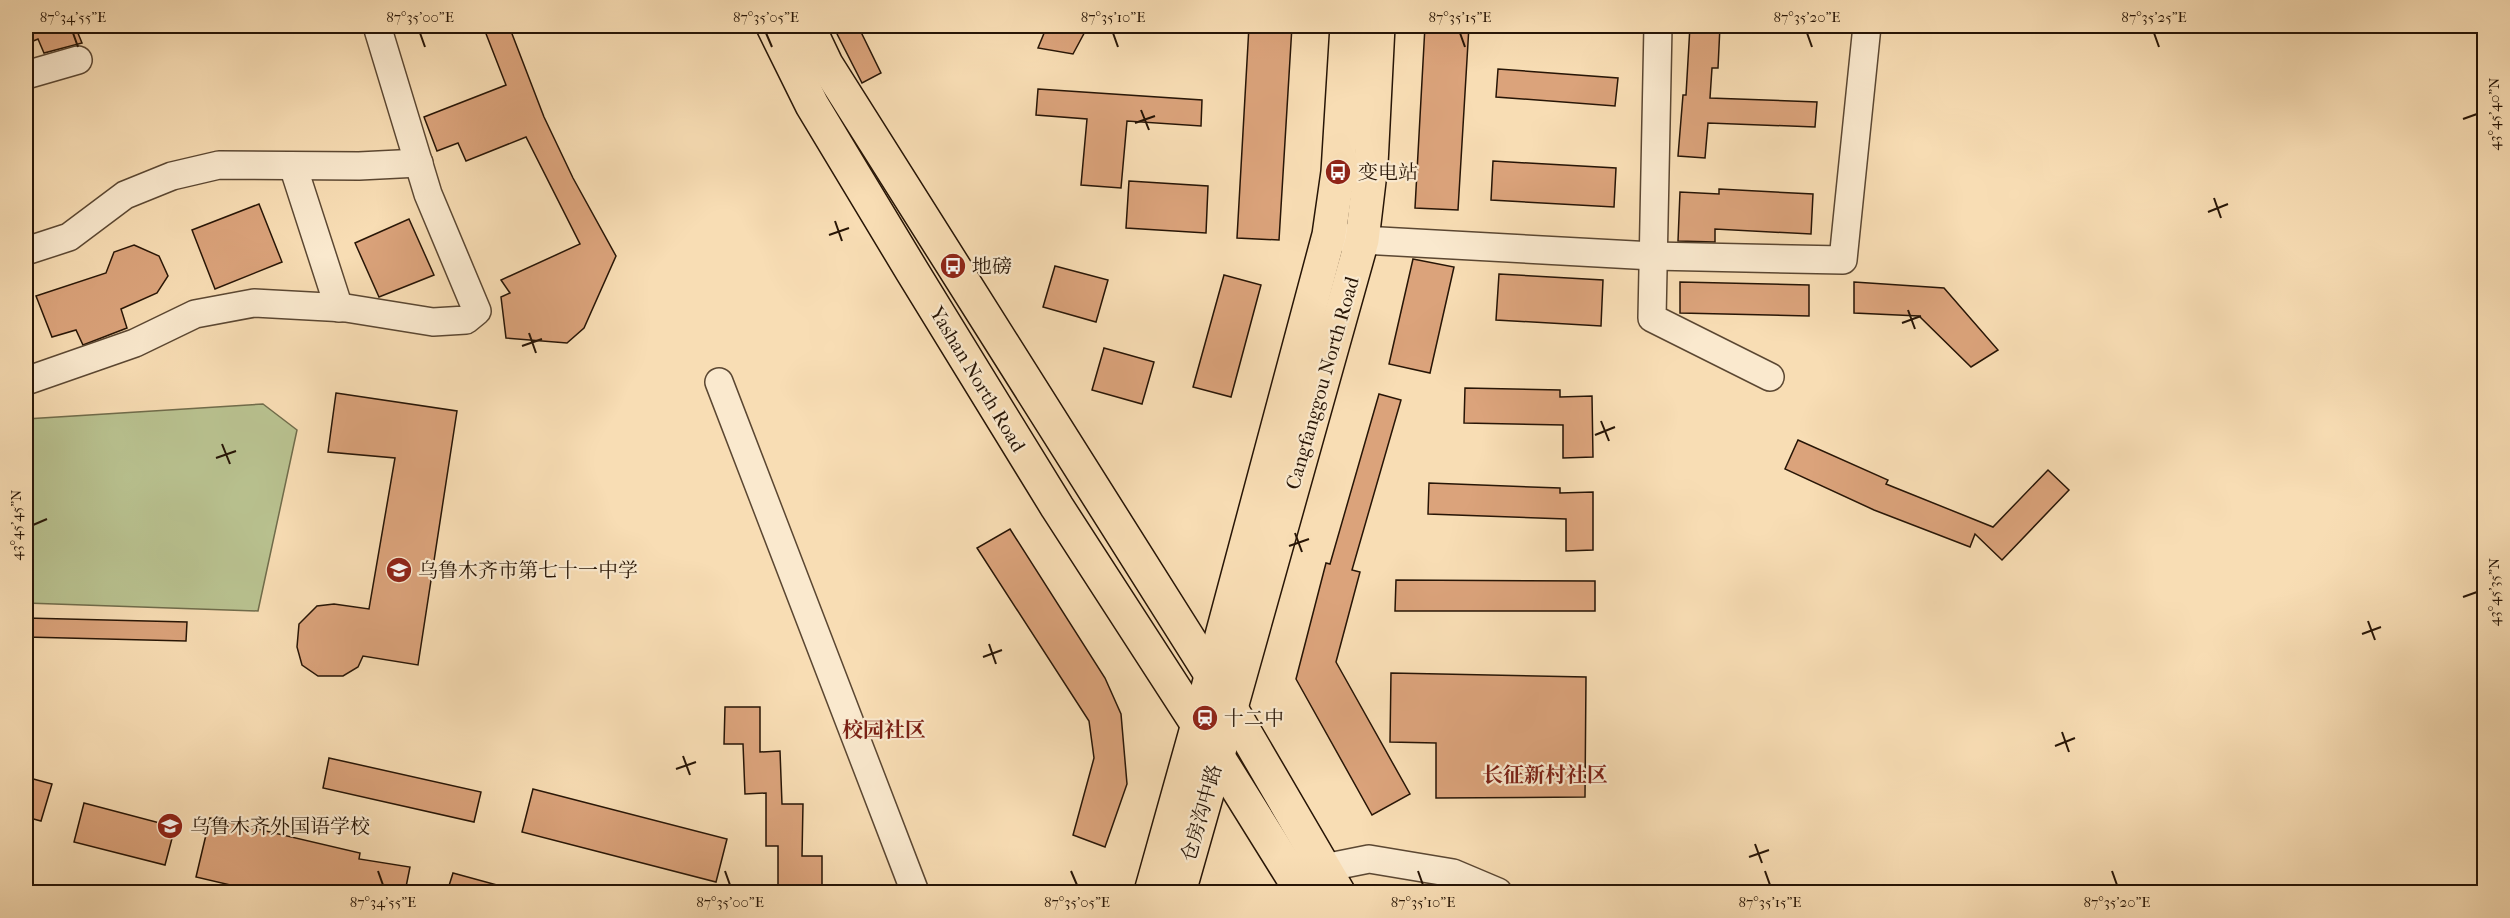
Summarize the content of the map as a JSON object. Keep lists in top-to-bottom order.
{
  "streets": {
    "main road": ["Yashan North Road", "Cangfanggou North Road", "仓房沟中路"]
  },
  "crossings": [
    ["Yashan North Road", "Cangfanggou North Road"],
    ["Yashan North Road", "仓房沟中路"],
    ["Cangfanggou North Road", "仓房沟中路"]
  ],
  "districts": ["校园社区", "长征新村社区"],
  "places": {
    "bus stop": ["变电站", "地磅"],
    "school or university": ["乌鲁木齐市第七十一中学", "乌鲁木齐外国语学校"],
    "station": ["十二中"]
  },
  "coordinates": [
    "87°34'55\"E",
    "87°35'00\"E",
    "87°35'05\"E",
    "87°35'10\"E",
    "87°35'15\"E",
    "87°35'20\"E",
    "87°35'25\"E",
    "43°45'40\"N",
    "43°45'45\"N",
    "43°45'35\"N"
  ]
}
